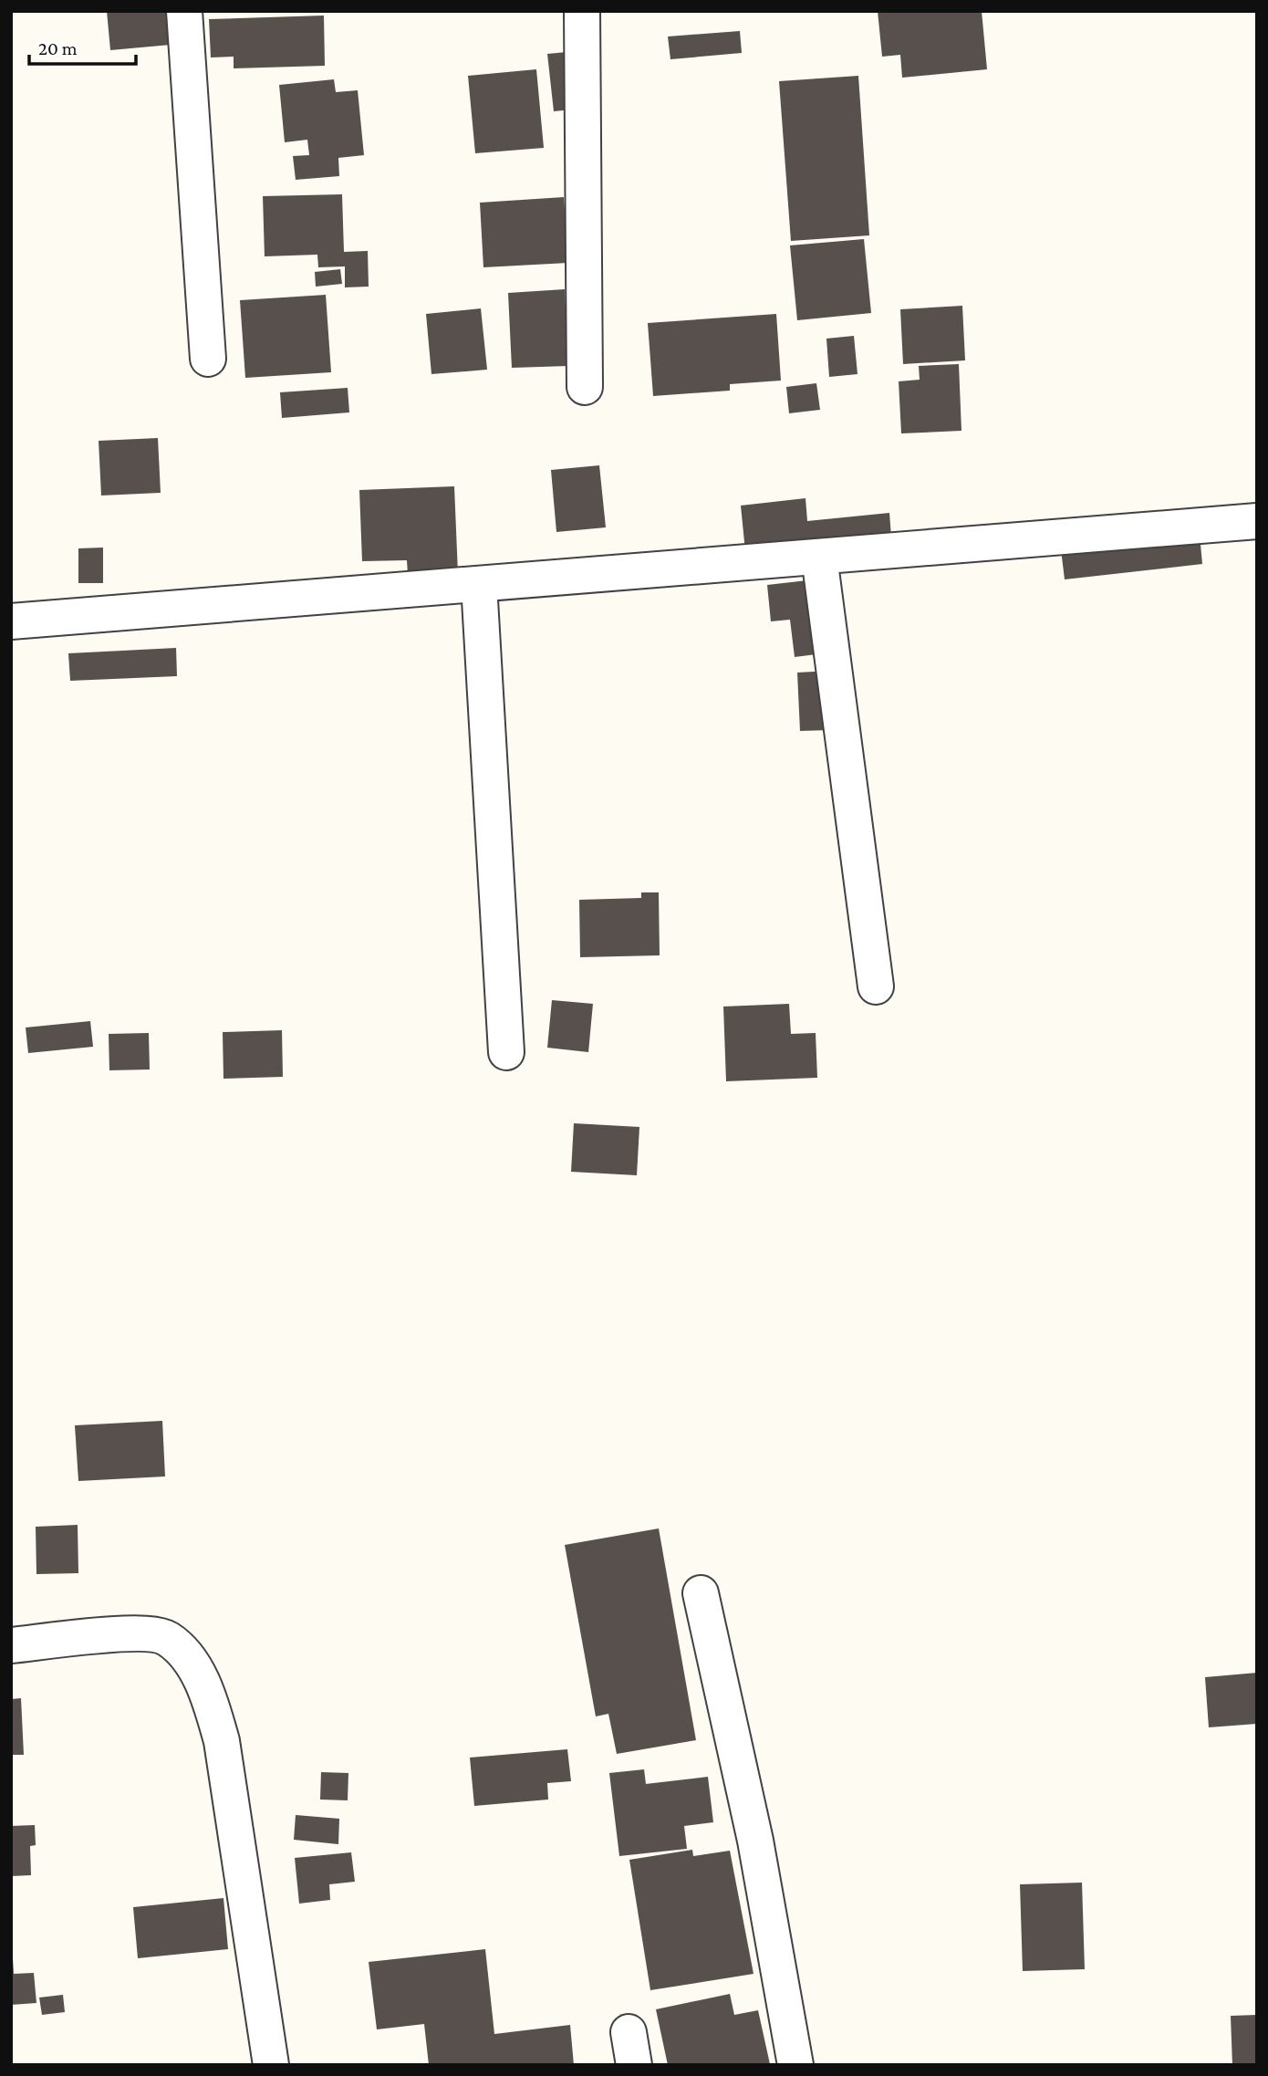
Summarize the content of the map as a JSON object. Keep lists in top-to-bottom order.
{
  "scale_bar": "20 m"
}
